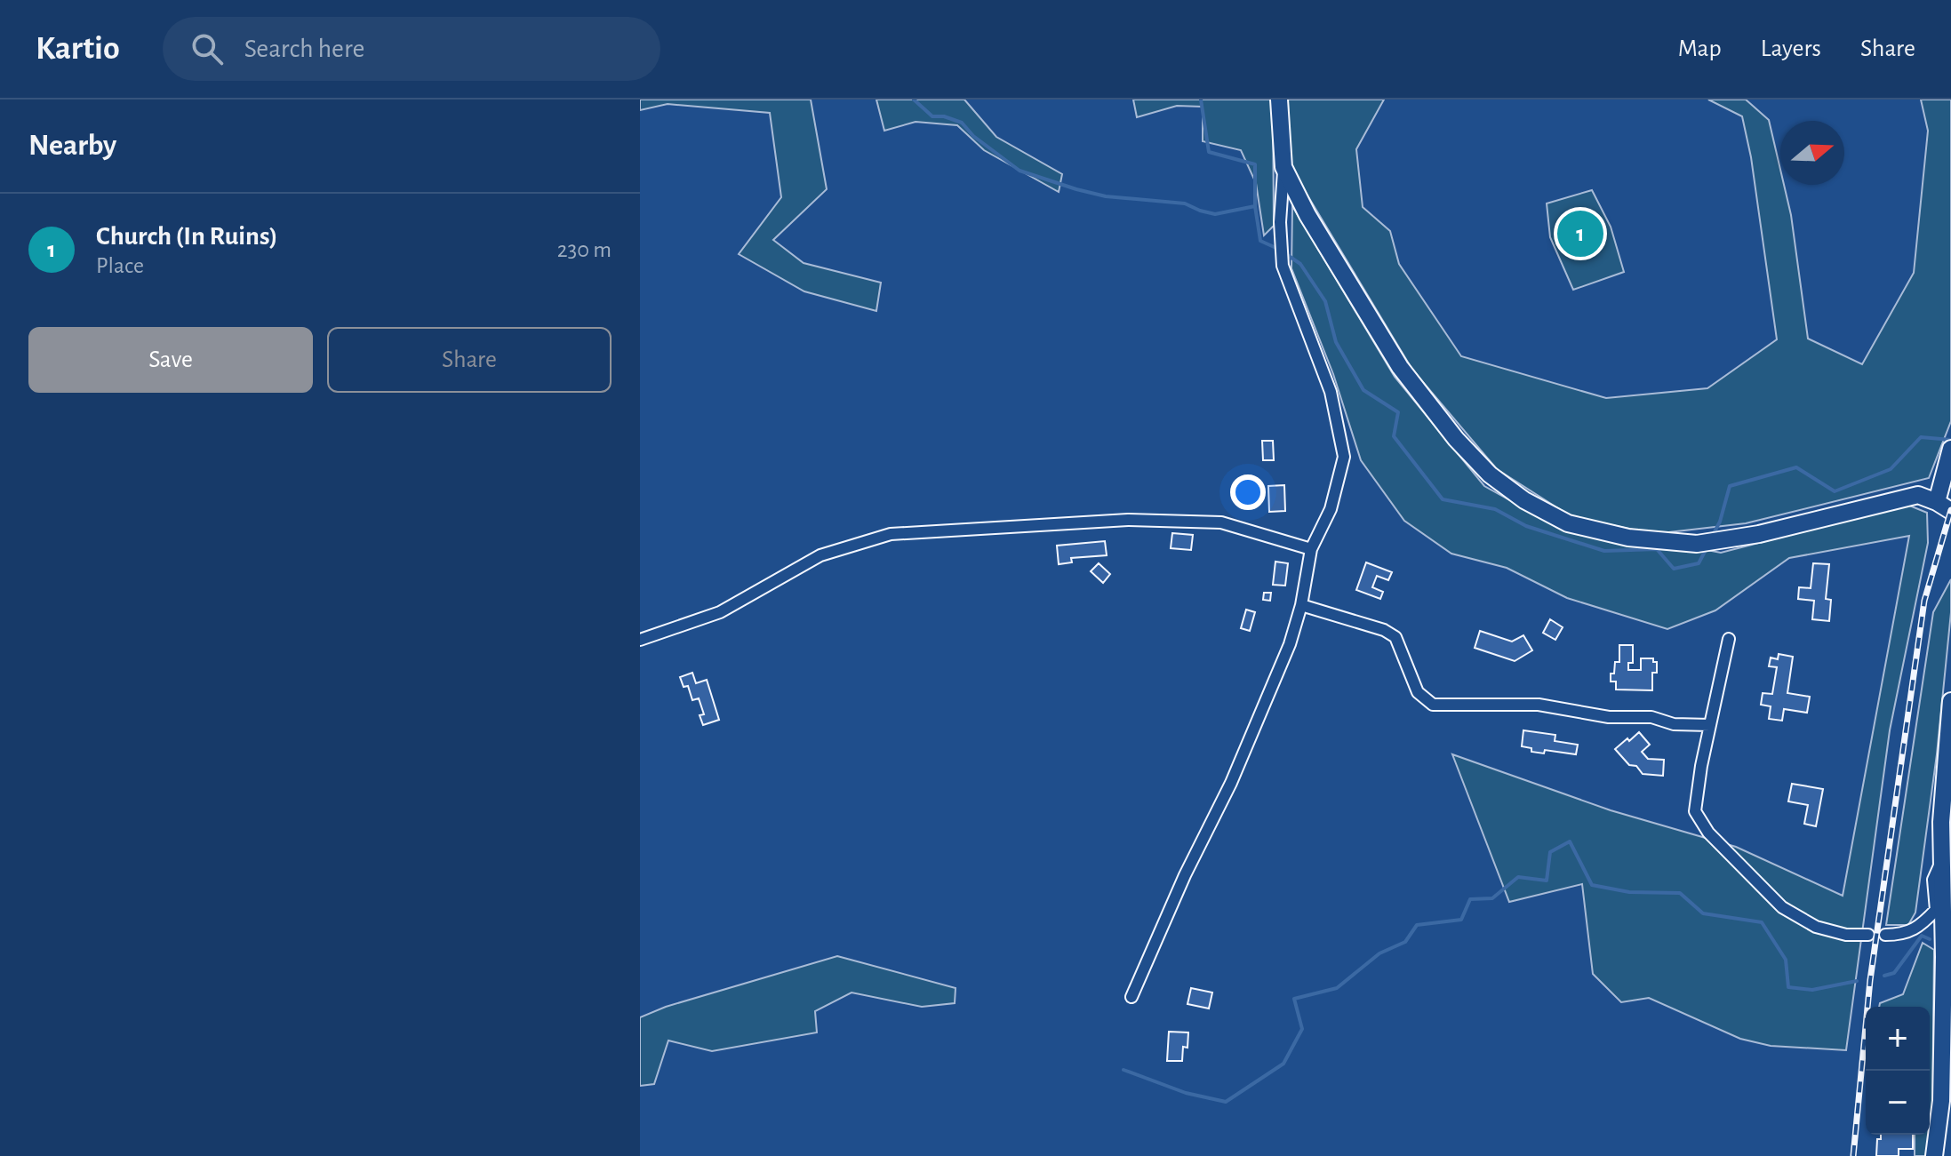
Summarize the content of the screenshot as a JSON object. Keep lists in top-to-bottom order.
{
  "north": "right",
  "page": {
    "header": "Kartio",
    "search": "Search here",
    "nav": ["Map", "Layers", "Share"],
    "heading": "Nearby",
    "list": [
      {
        "mark": "1",
        "name": "Church (In Ruins)",
        "note": "Place",
        "value": "230 m"
      }
    ],
    "pins": "1",
    "buttons": ["Save", "Share"],
    "map_buttons": ["+", "−"]
  }
}
